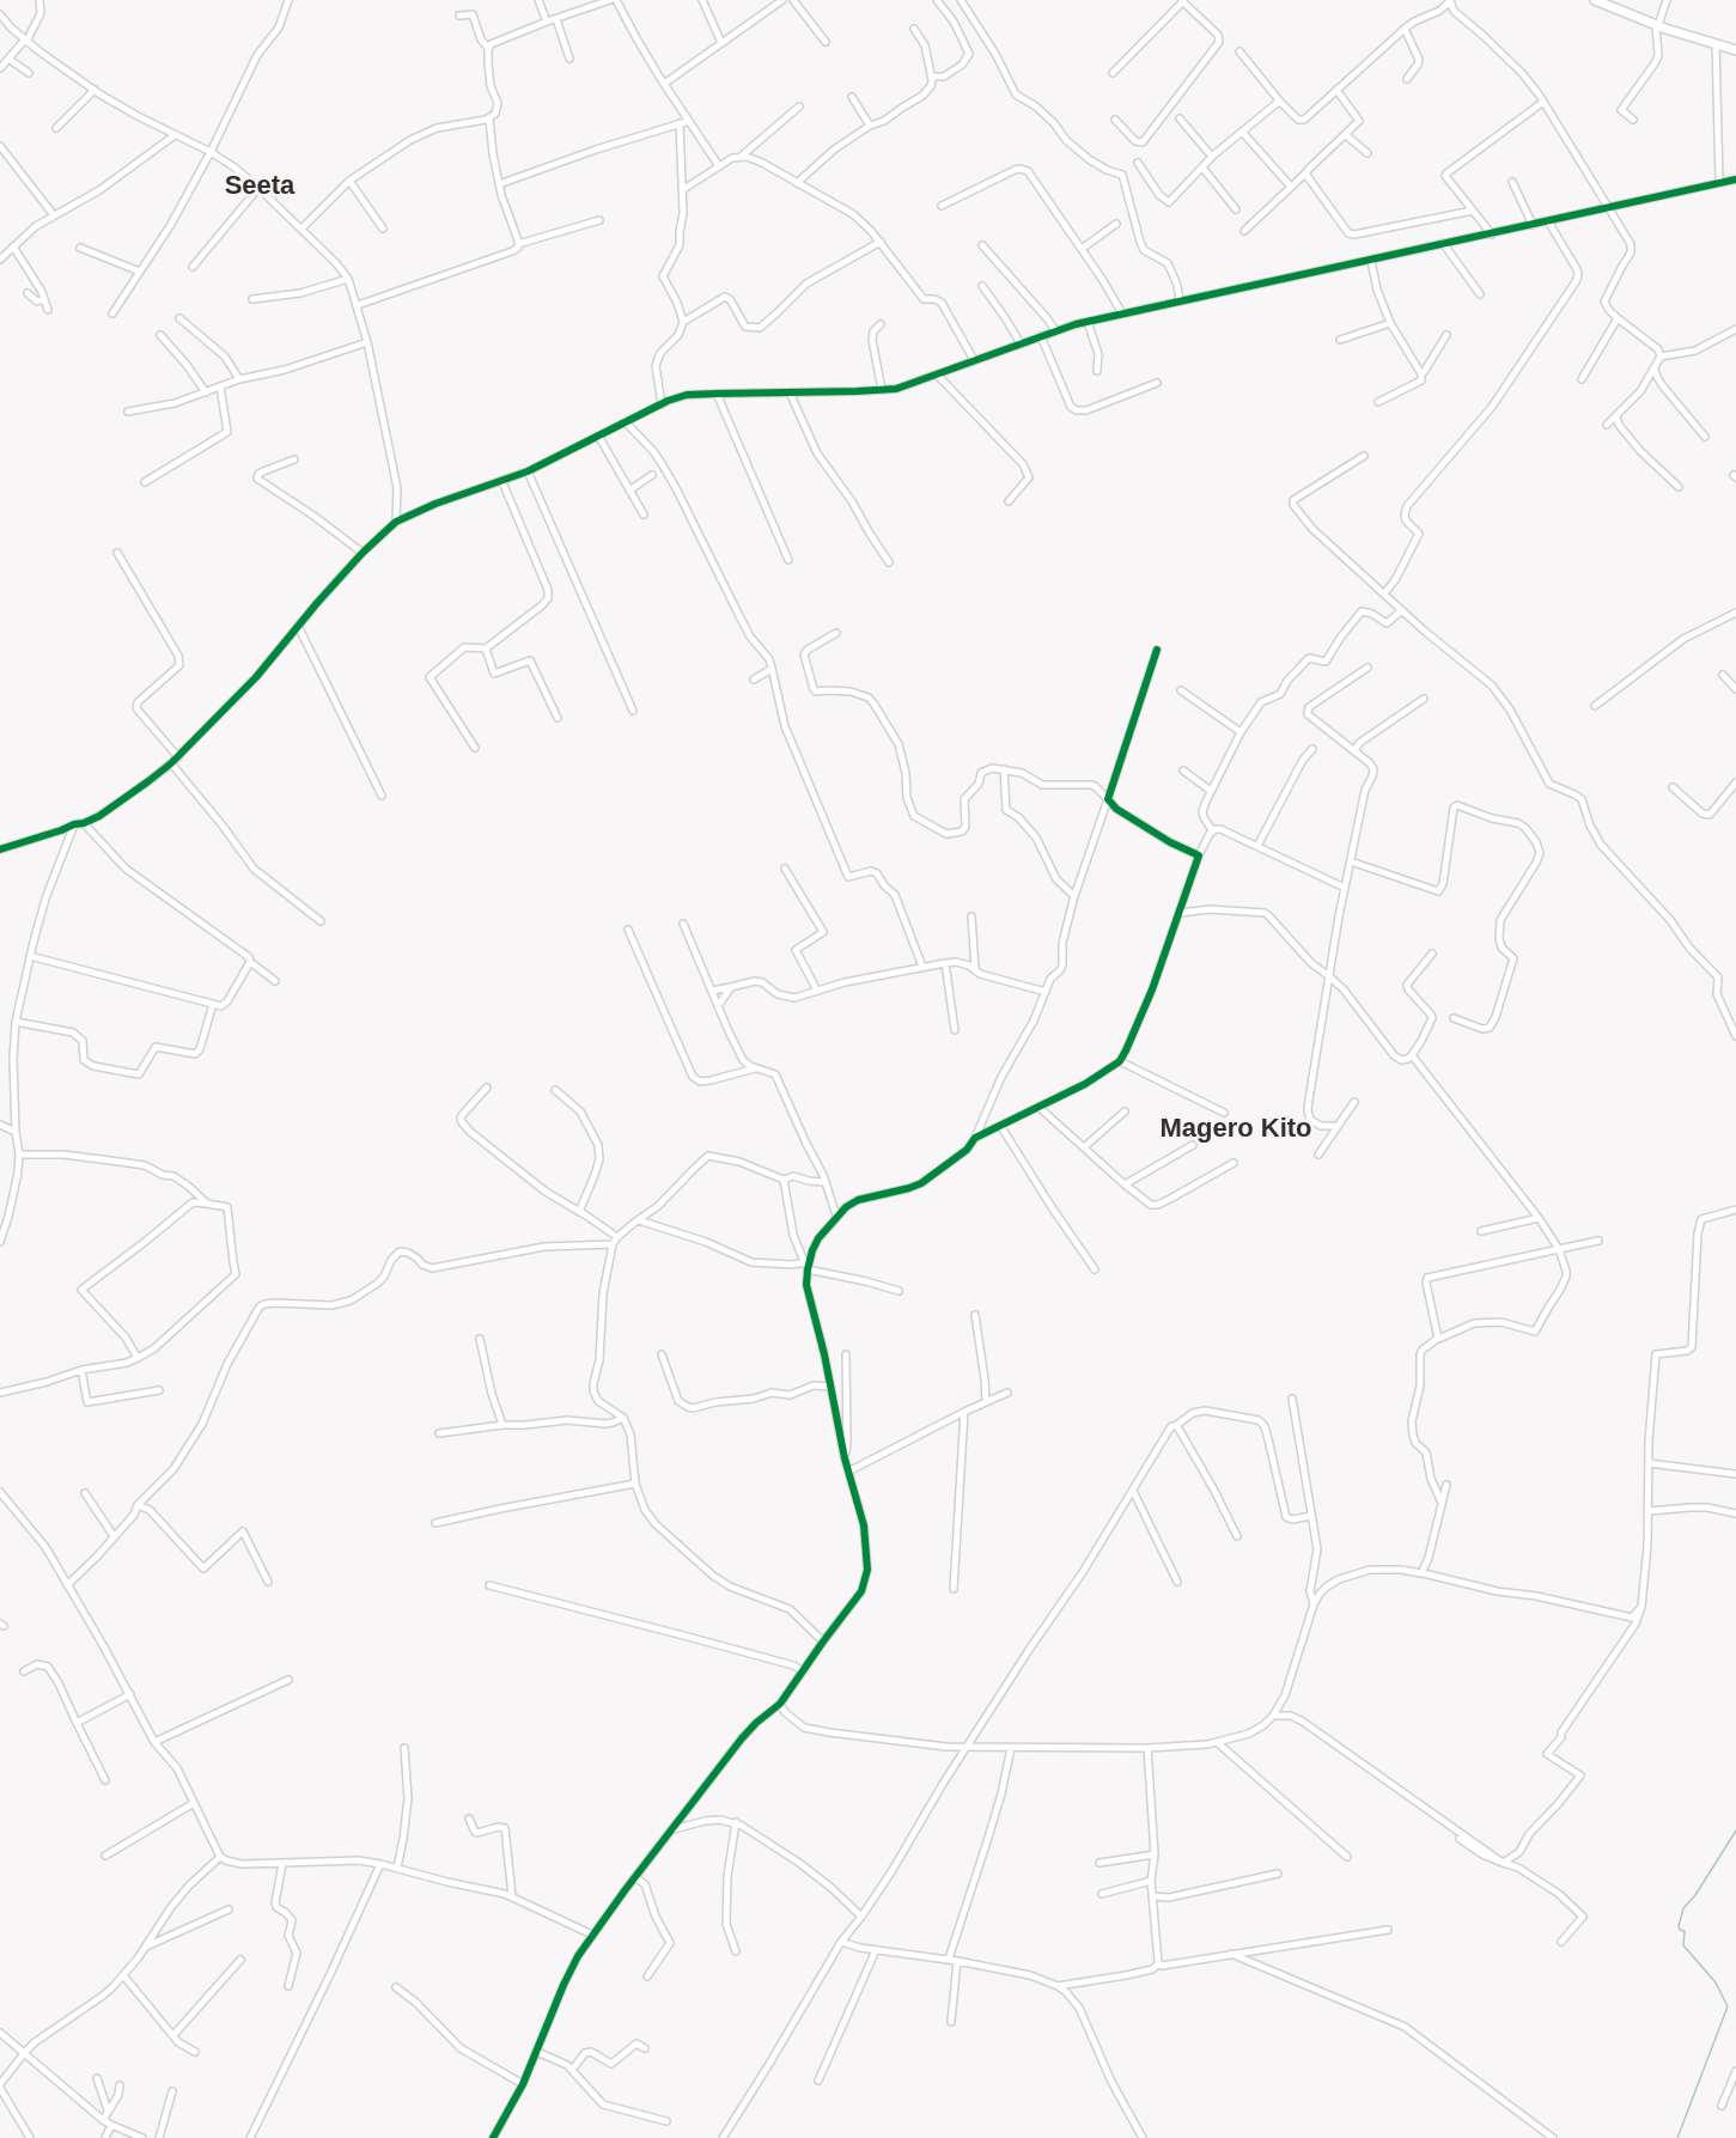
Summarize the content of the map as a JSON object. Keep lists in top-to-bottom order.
{
  "districts": ["Seeta", "Magero Kito"]
}
